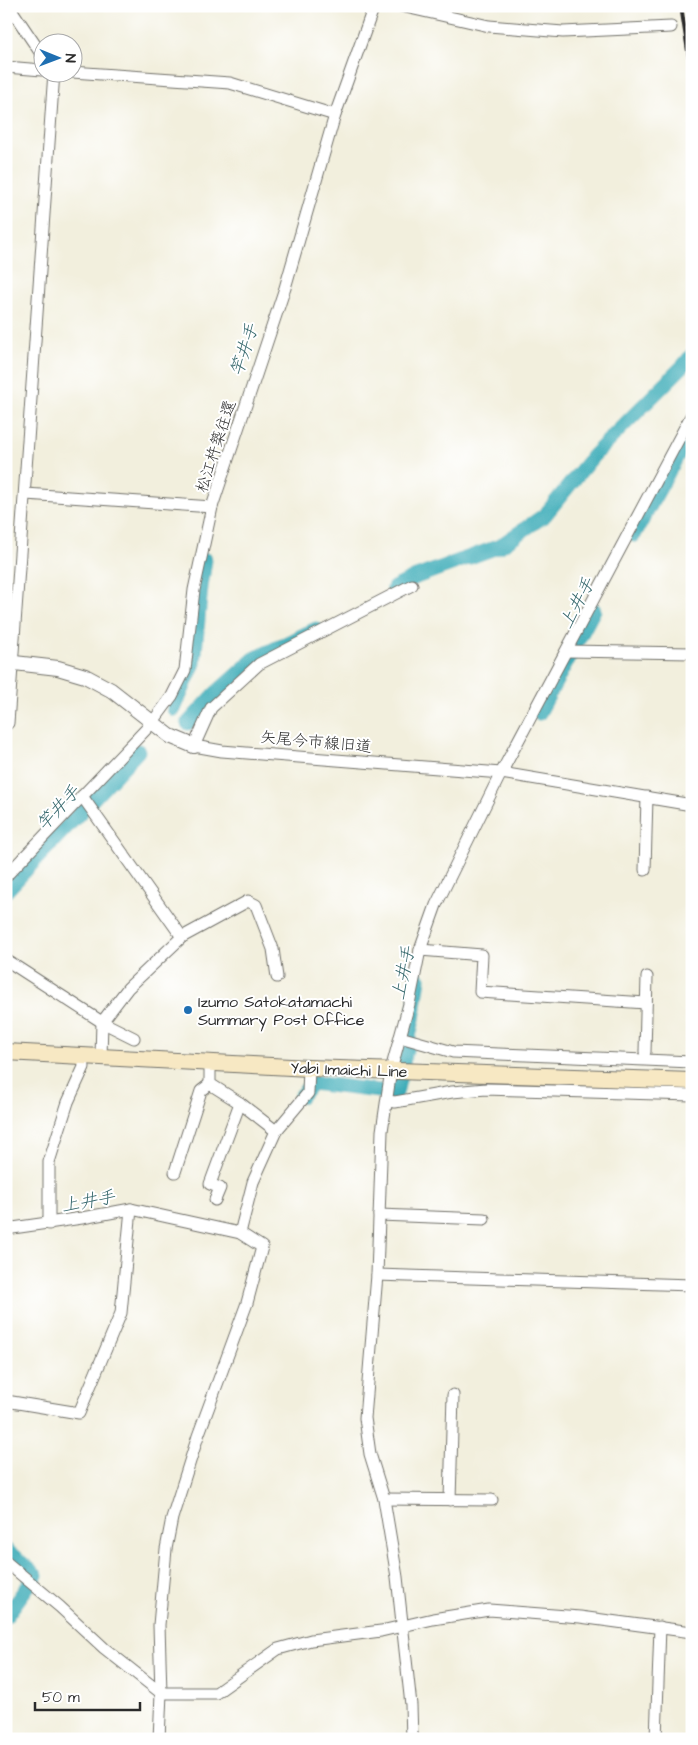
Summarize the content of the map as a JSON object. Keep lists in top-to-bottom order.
{
  "streets": {
    "main road": ["Yabi Imaichi Line"],
    "street": ["松江杵築往還", "矢尾今市線旧道"]
  },
  "crossings": [
    ["松江杵築往還", "矢尾今市線旧道"]
  ],
  "water": ["竿井手", "上井手"],
  "places": ["Izumo Satokatamachi Summary Post Office"],
  "scale_bar": "50 m",
  "north": "right"
}
